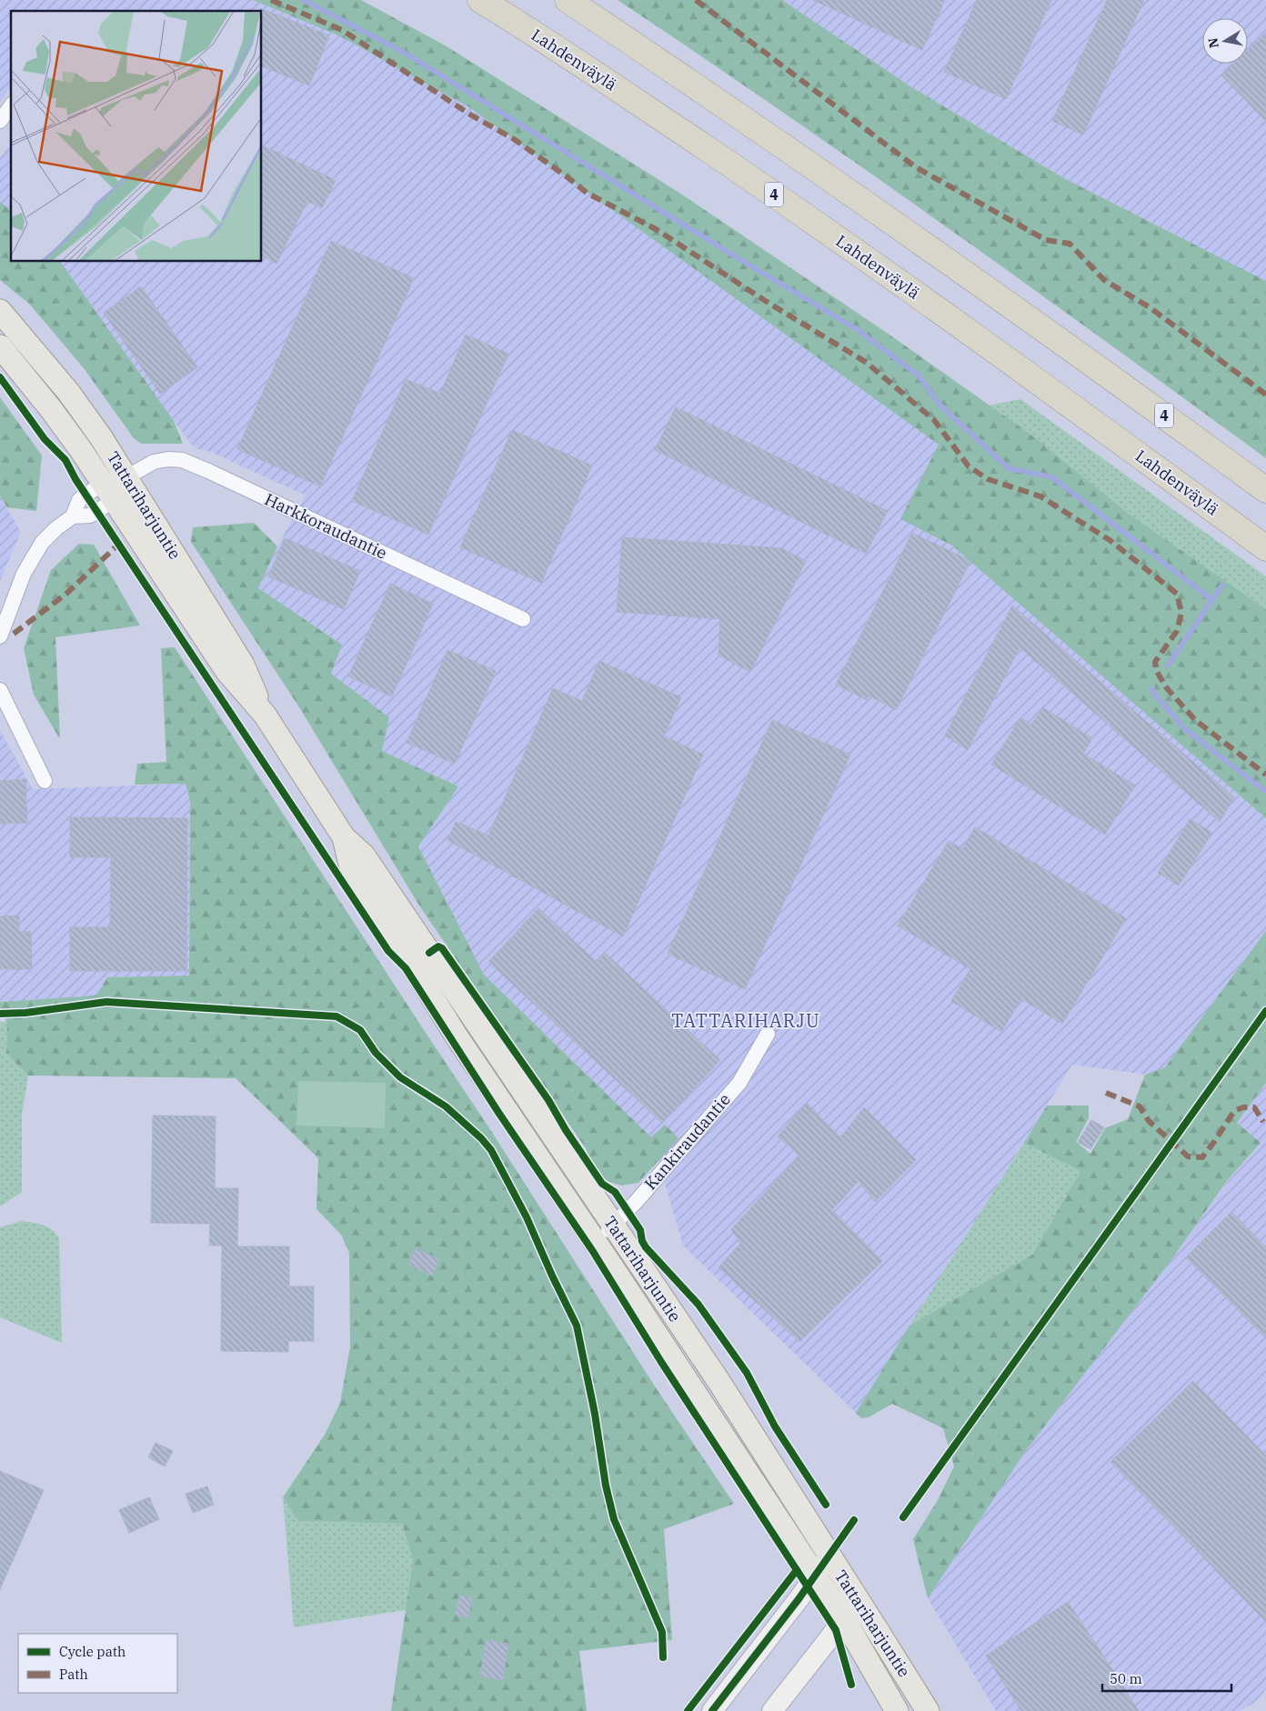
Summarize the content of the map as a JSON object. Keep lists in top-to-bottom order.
{
  "streets": {
    "highway": ["Lahdenväylä", "4"],
    "main road": ["Tattariharjuntie"],
    "street": ["Harkkoraudantie", "Kankiraudantie"]
  },
  "crossings": [
    ["Tattariharjuntie", "Harkkoraudantie"],
    ["Tattariharjuntie", "Kankiraudantie"]
  ],
  "districts": ["TATTARIHARJU"],
  "legend": ["Cycle path", "Path"],
  "scale_bar": "50 m",
  "north": "left"
}
